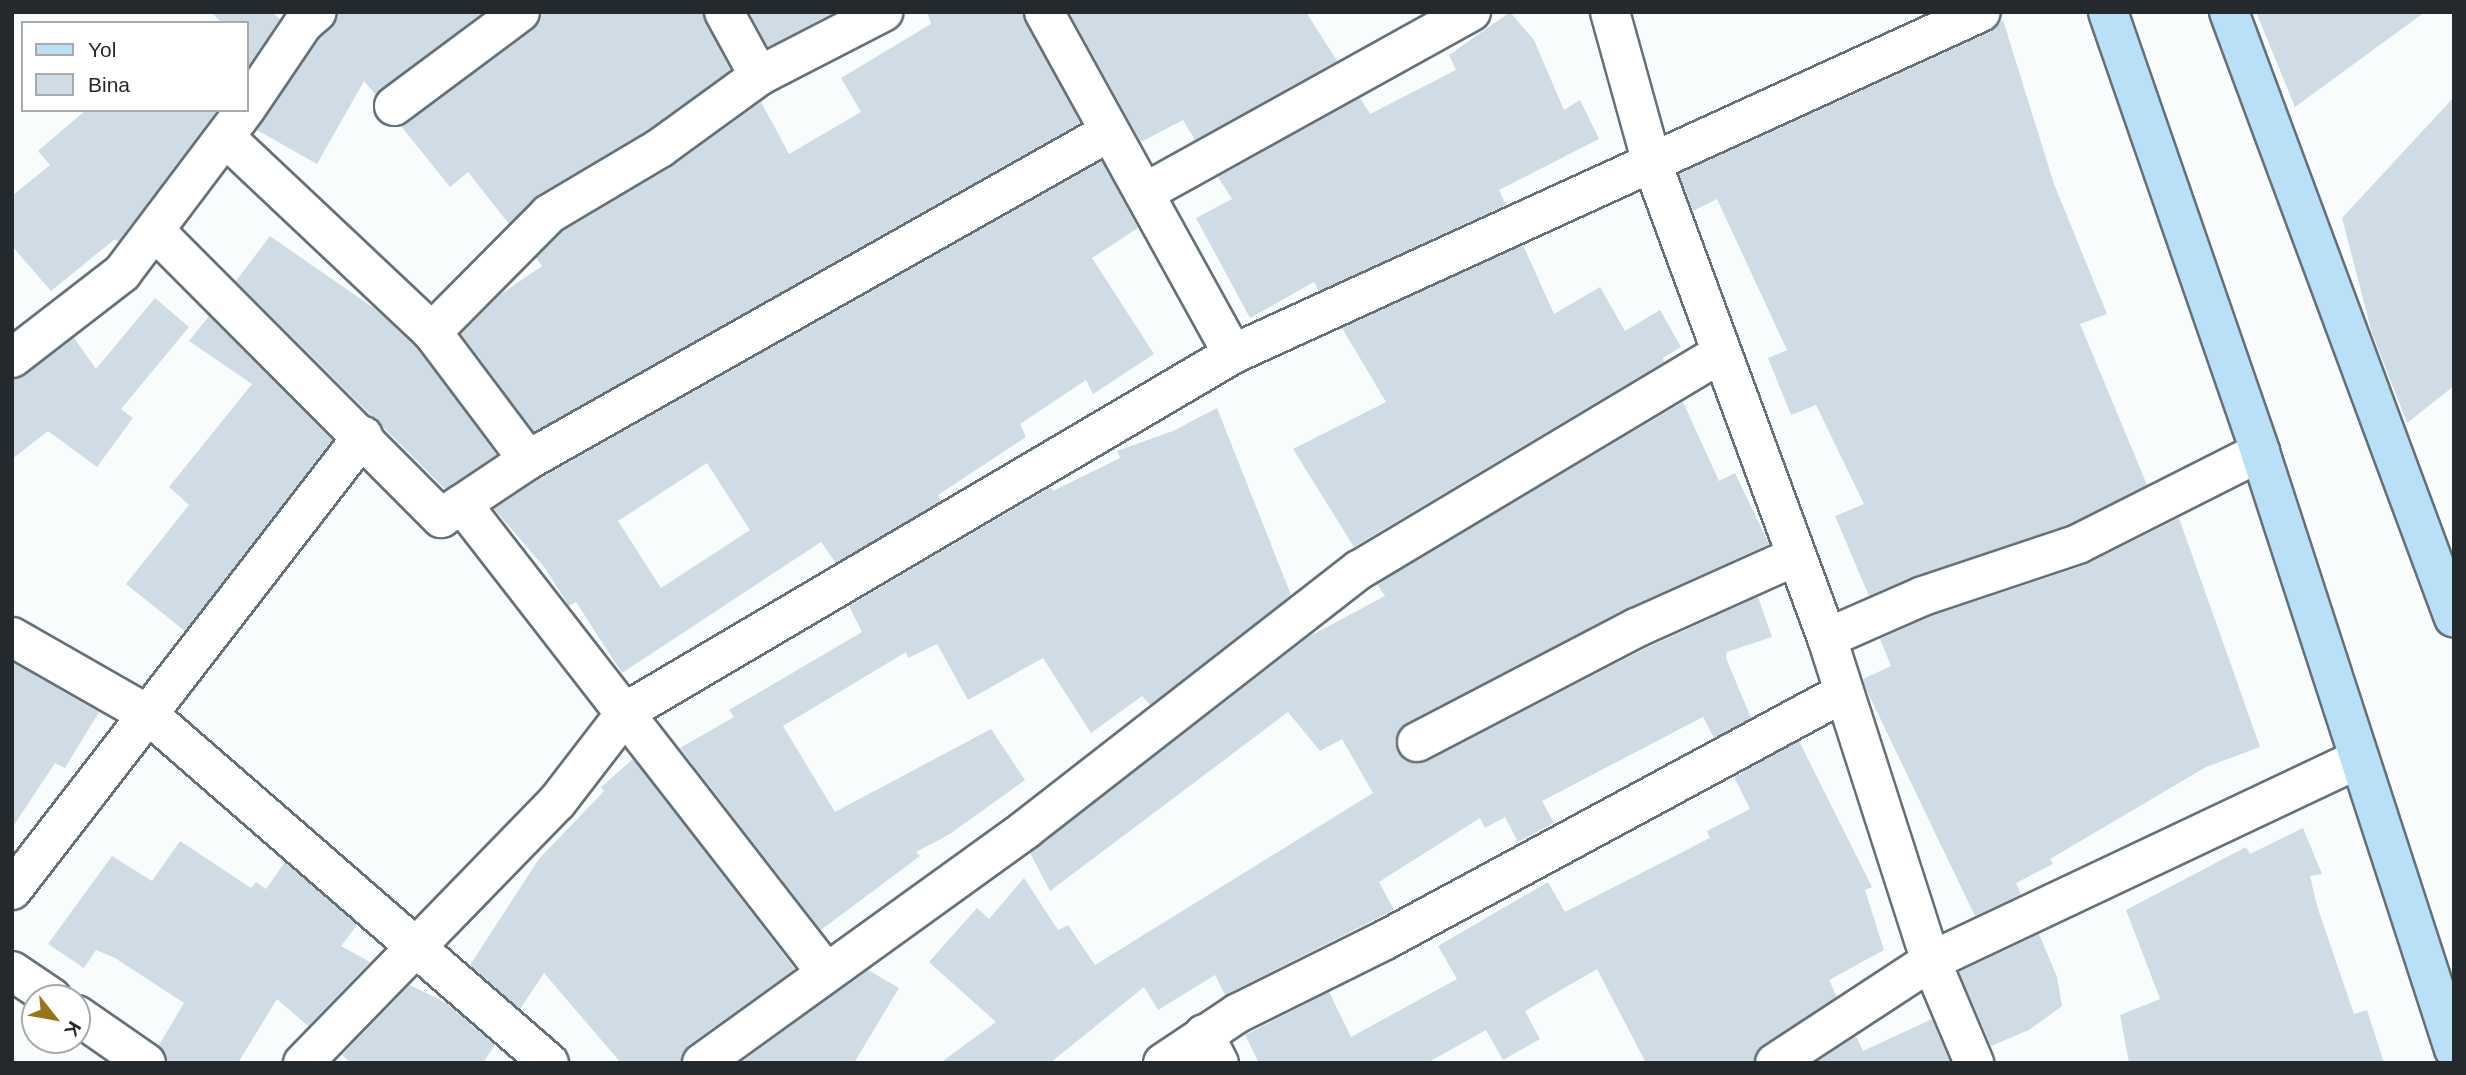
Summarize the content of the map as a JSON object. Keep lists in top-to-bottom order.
{
  "legend": ["Yol", "Bina"],
  "north": "bottom right"
}
